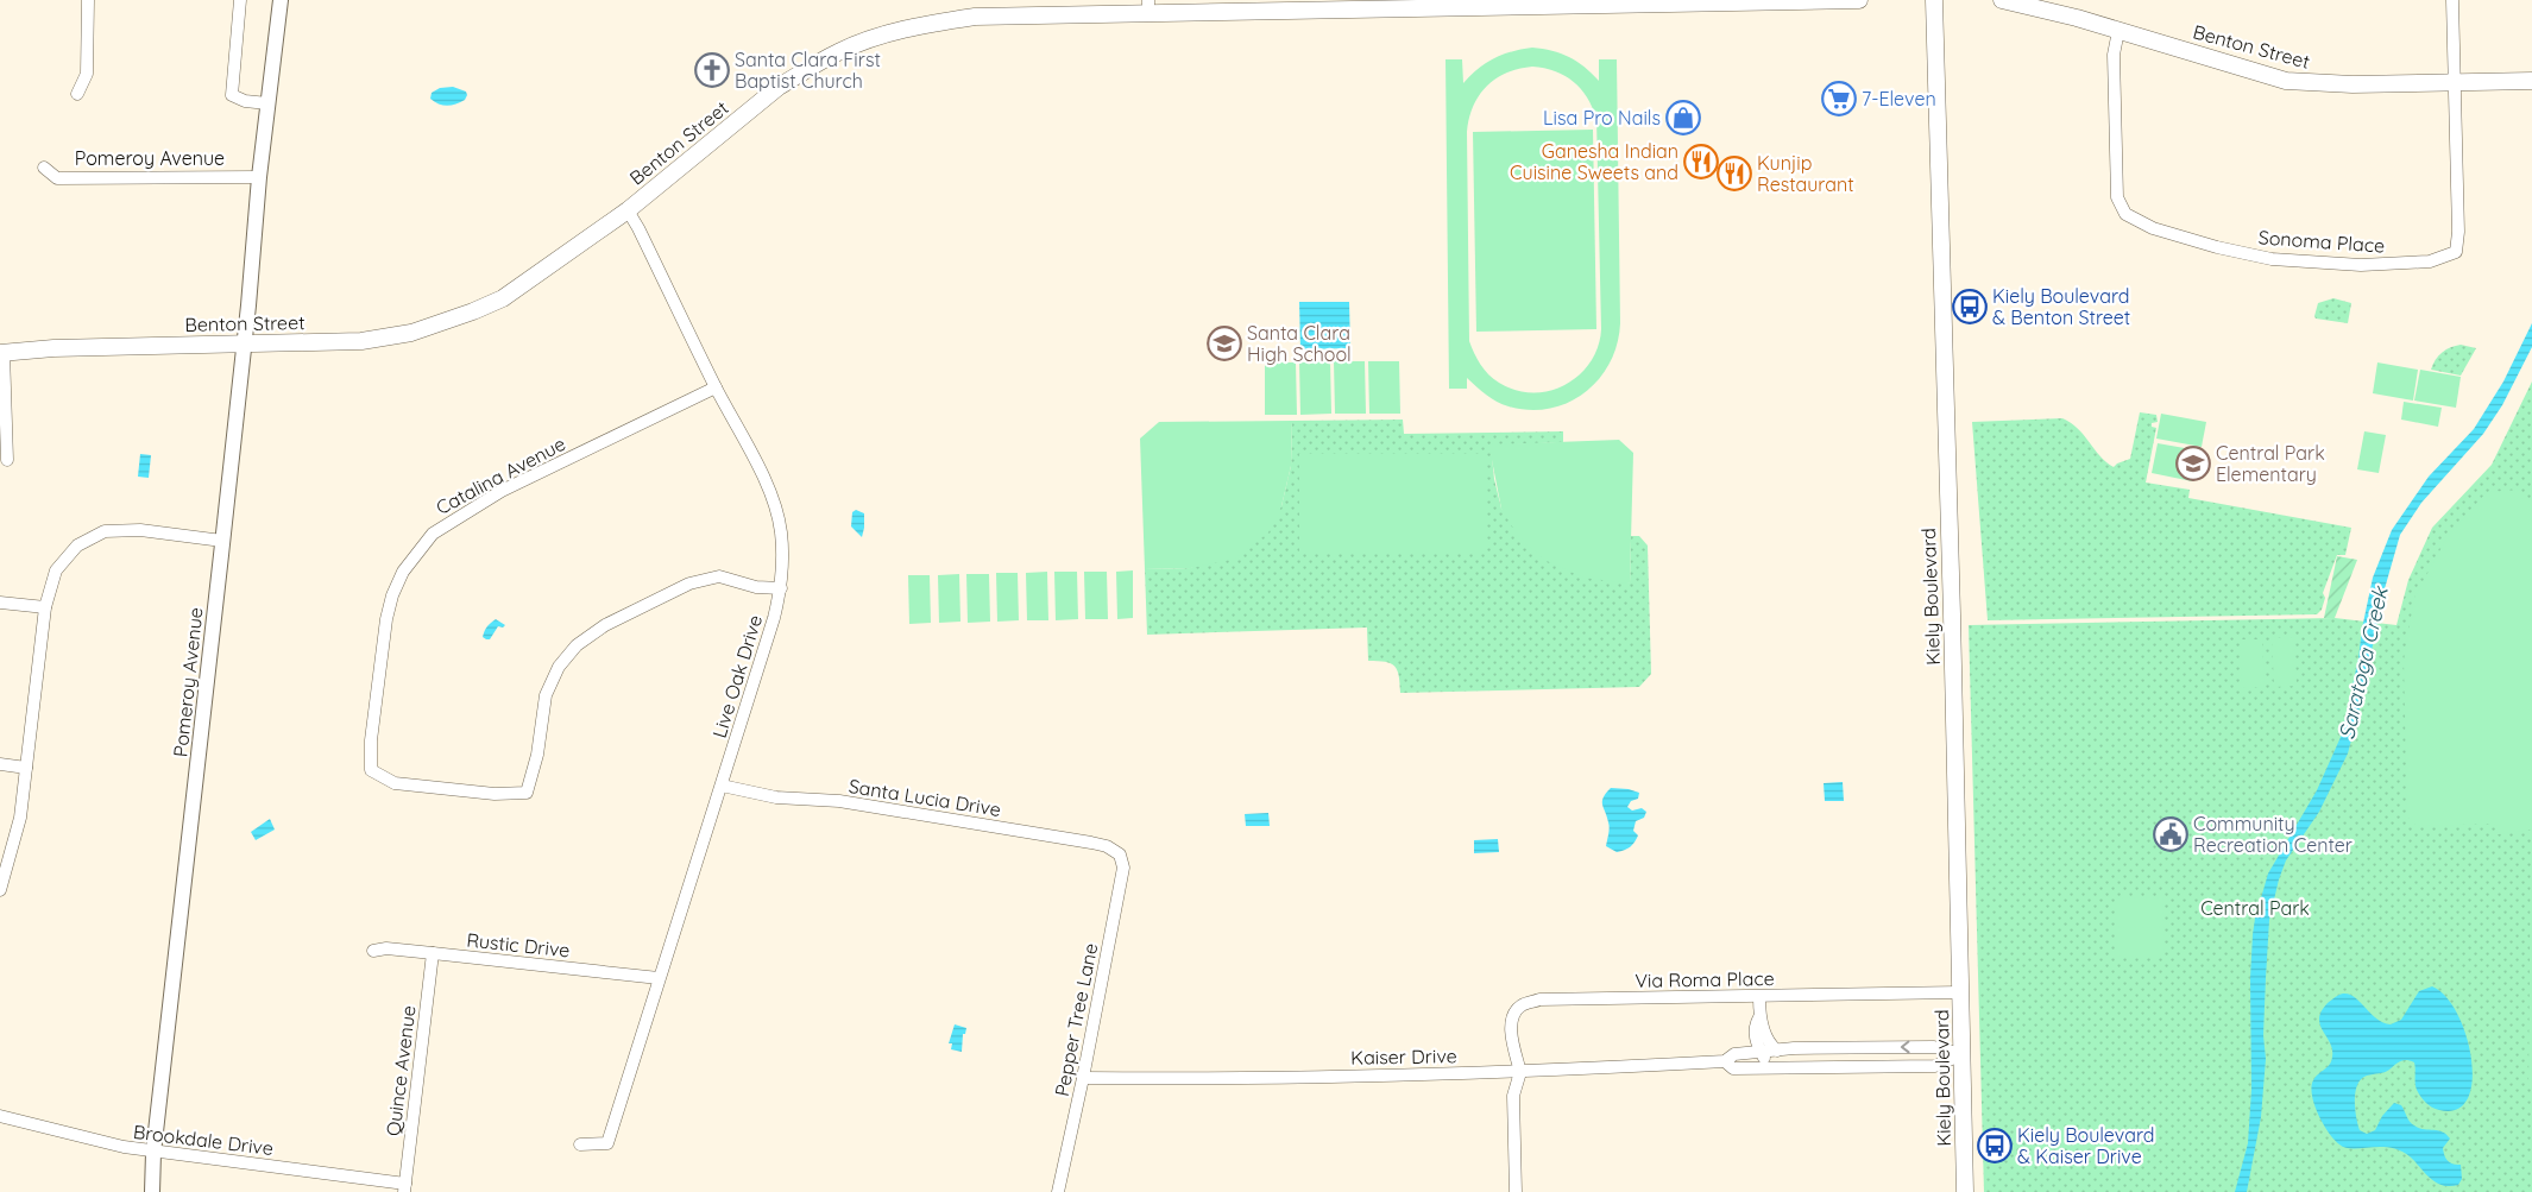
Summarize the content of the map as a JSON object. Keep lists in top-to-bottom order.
{
  "streets": {
    "main road": ["Benton Street", "Kiely Boulevard"],
    "street": [
      "Pomeroy Avenue",
      "Sonoma Place",
      "Catalina Avenue",
      "Live Oak Drive",
      "Santa Lucia Drive",
      "Rustic Drive",
      "Via Roma Place",
      "Pepper Tree Lane",
      "Kaiser Drive",
      "Quince Avenue",
      "Brookdale Drive"
    ]
  },
  "crossings": [
    ["Benton Street", "Pomeroy Avenue"],
    ["Benton Street", "Sonoma Place"],
    ["Benton Street", "Live Oak Drive"],
    ["Pomeroy Avenue", "Brookdale Drive"],
    ["Catalina Avenue", "Live Oak Drive"],
    ["Kiely Boulevard", "Via Roma Place"],
    ["Kiely Boulevard", "Kaiser Drive"],
    ["Live Oak Drive", "Santa Lucia Drive"],
    ["Live Oak Drive", "Rustic Drive"],
    ["Santa Lucia Drive", "Pepper Tree Lane"],
    ["Rustic Drive", "Quince Avenue"],
    ["Via Roma Place", "Kaiser Drive"],
    ["Pepper Tree Lane", "Kaiser Drive"],
    ["Quince Avenue", "Brookdale Drive"]
  ],
  "water": ["Saratoga Creek"],
  "parks": ["Central Park"],
  "places": {
    "church": ["Santa Clara First Baptist Church"],
    "supermarket": ["7-Eleven"],
    "shop": ["Lisa Pro Nails"],
    "restaurant": ["Ganesha Indian Cuisine Sweets and", "Kunjip Restaurant"],
    "bus stop": ["Kiely Boulevard & Benton Street", "Kiely Boulevard & Kaiser Drive"],
    "school or university": ["Santa Clara High School", "Central Park Elementary"],
    "public building": ["Community Recreation Center"]
  }
}
